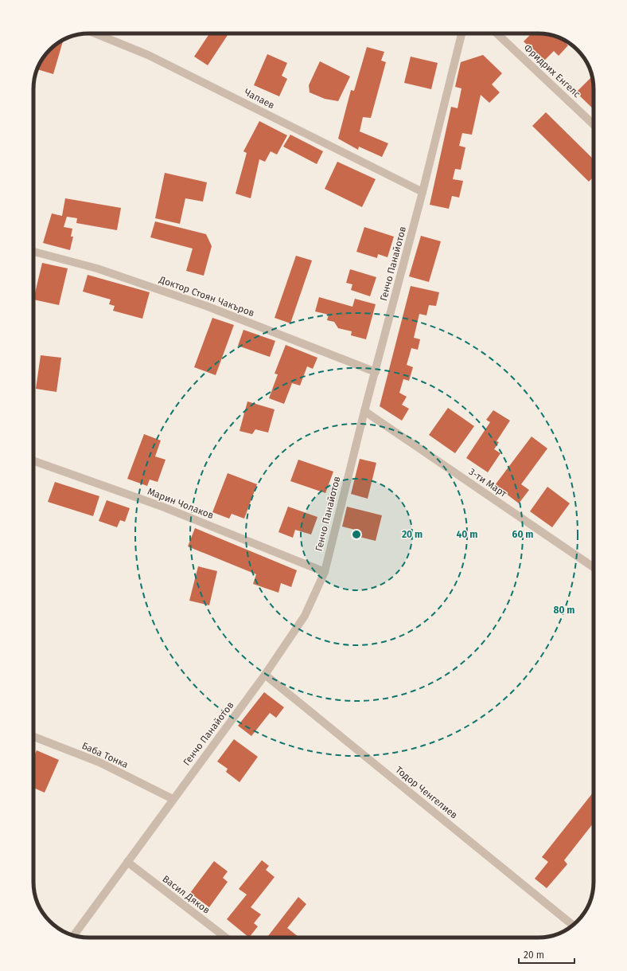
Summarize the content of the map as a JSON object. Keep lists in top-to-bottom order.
{
  "streets": {
    "street": [
      "Фридрих Енгелс",
      "Чапаев",
      "Генчо Панайотов",
      "Доктор Стоян Чакъров",
      "3-ти Март",
      "Марин Чолаков",
      "Баба Тонка",
      "Тодор Ченгелиев",
      "Васил Дяков"
    ]
  },
  "crossings": [
    ["Чапаев", "Генчо Панайотов"],
    ["Генчо Панайотов", "Доктор Стоян Чакъров"],
    ["Генчо Панайотов", "3-ти Март"],
    ["Генчо Панайотов", "Марин Чолаков"],
    ["Генчо Панайотов", "Баба Тонка"],
    ["Генчо Панайотов", "Тодор Ченгелиев"],
    ["Генчо Панайотов", "Васил Дяков"]
  ],
  "scale_bar": "20 m",
  "rings": [
    "20 m",
    "40 m",
    "60 m",
    "80 m"
  ]
}
